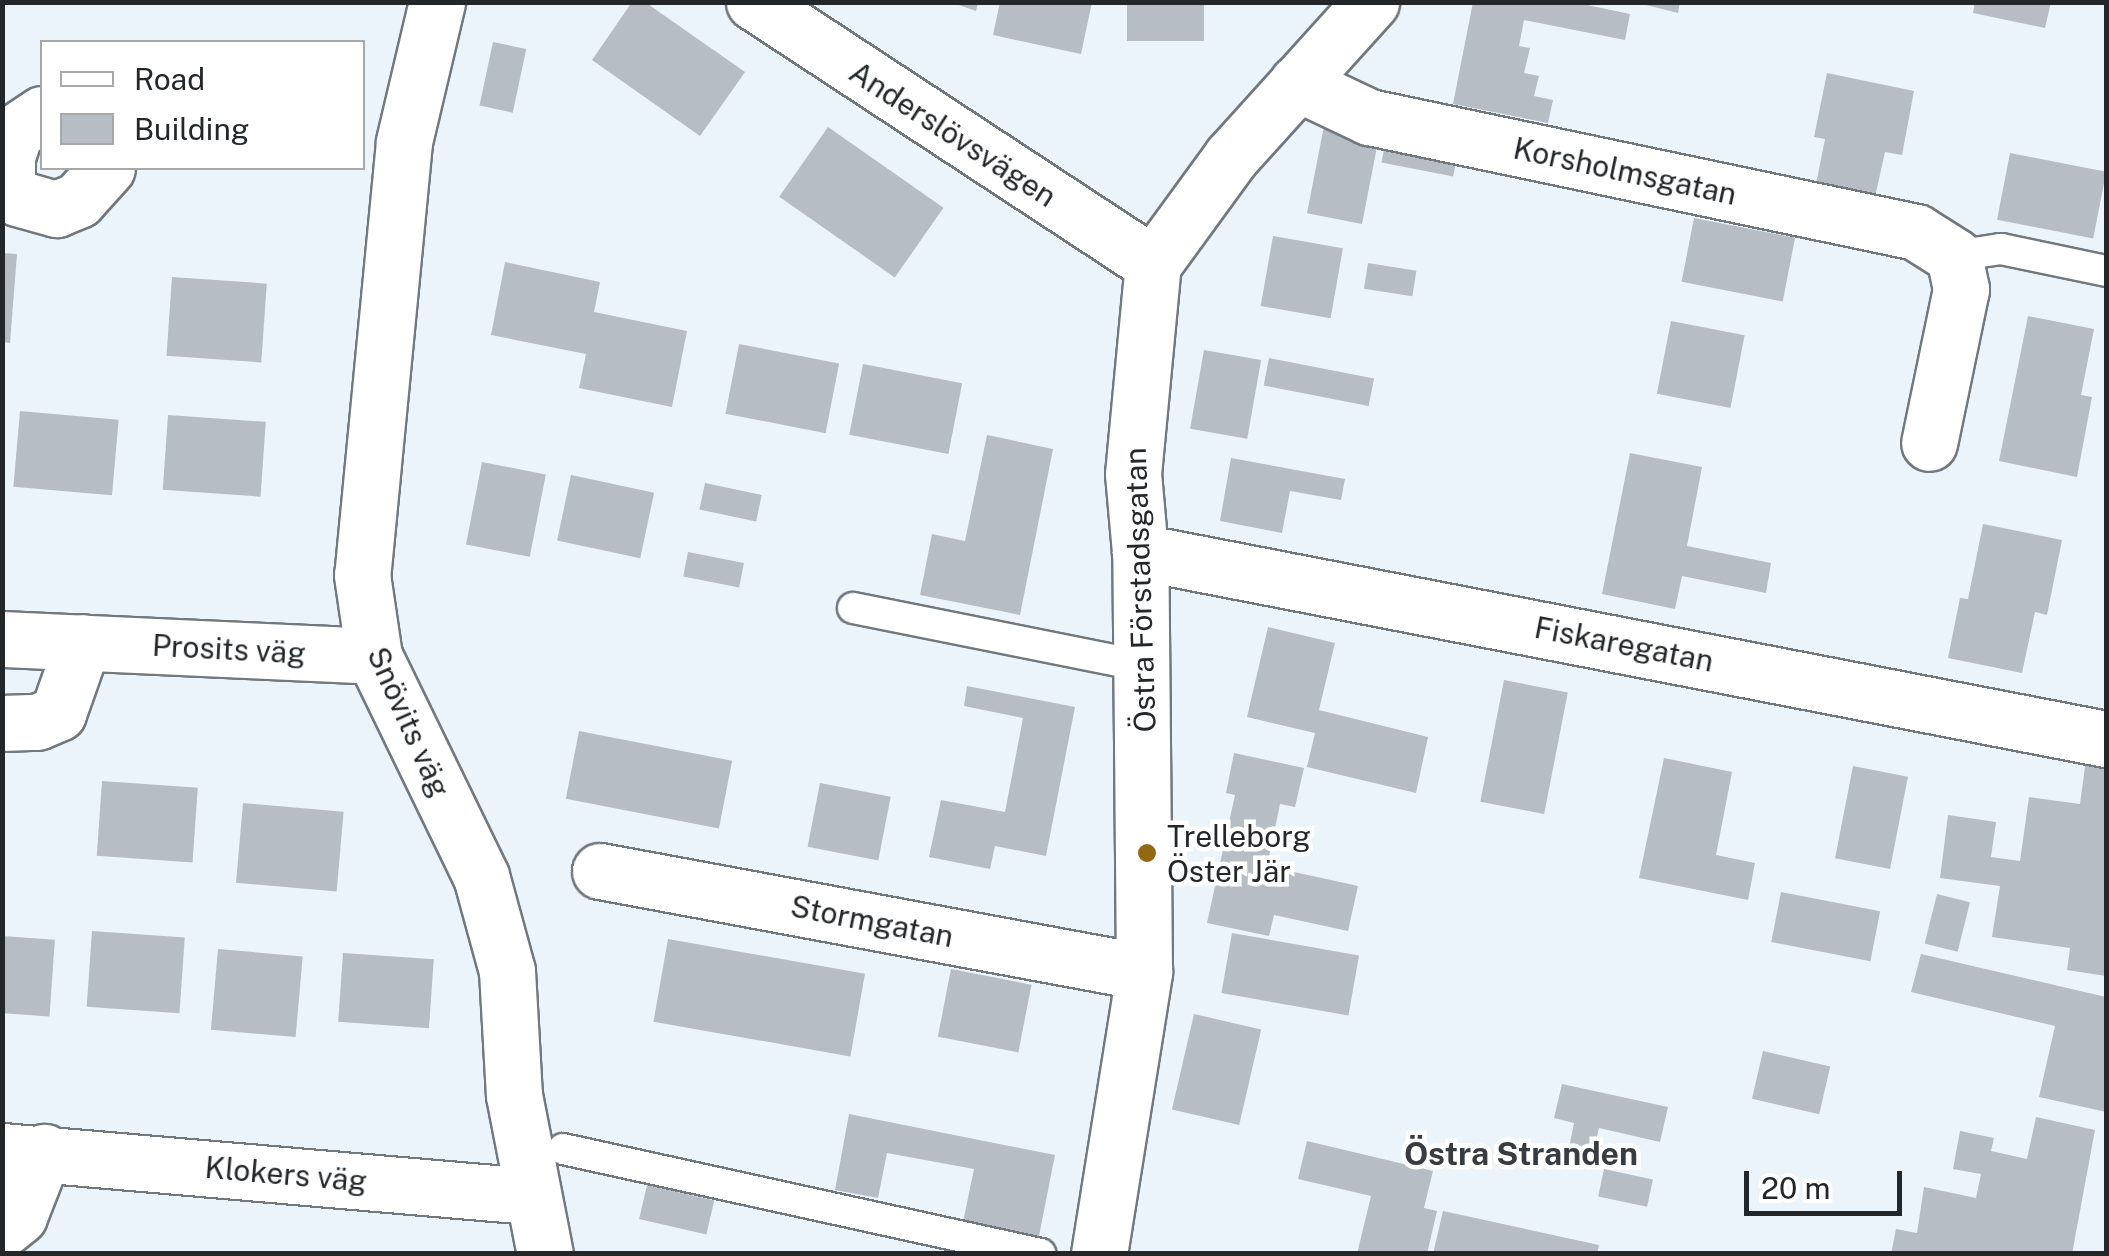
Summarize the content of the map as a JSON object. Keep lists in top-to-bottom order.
{
  "streets": {
    "street": [
      "Anderslövsvägen",
      "Korsholmsgatan",
      "Östra Förstadsgatan",
      "Fiskaregatan",
      "Prosits väg",
      "Snövits väg",
      "Stormgatan",
      "Klokers väg"
    ]
  },
  "crossings": [
    ["Anderslövsvägen", "Östra Förstadsgatan"],
    ["Östra Förstadsgatan", "Fiskaregatan"],
    ["Östra Förstadsgatan", "Stormgatan"],
    ["Prosits väg", "Snövits väg"],
    ["Snövits väg", "Klokers väg"]
  ],
  "districts": ["Östra Stranden"],
  "places": ["Trelleborg Öster Jär"],
  "legend": ["Road", "Building"],
  "scale_bar": "20 m"
}
